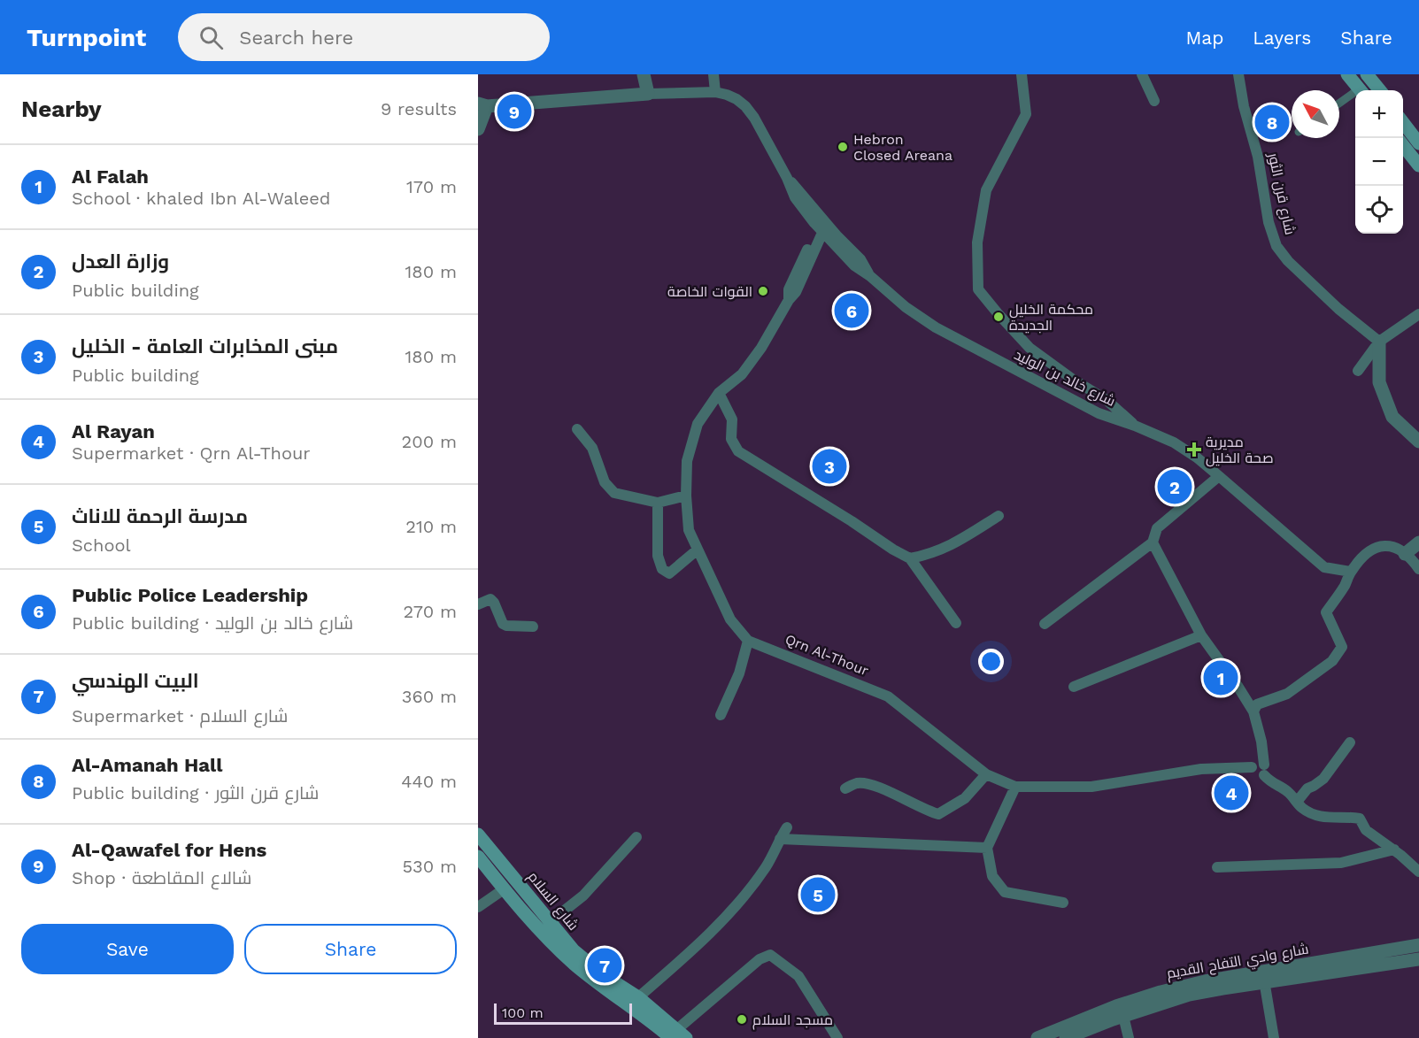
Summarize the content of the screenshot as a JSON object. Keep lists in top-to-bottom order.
{
  "streets": {
    "main road": ["شارع السلام"],
    "street": [
      "شارع قرن الثور",
      "شارع خالد بن الوليد",
      "Qrn Al-Thour",
      "شارع وادي التفاح القديم"
    ]
  },
  "crossings": [
    ["شارع خالد بن الوليد", "Qrn Al-Thour"]
  ],
  "places": {
    "other": [
      "Hebron Closed Areana",
      "القوات الخاصة",
      "محكمة الخليل الجديدة",
      "مسجد السلام"
    ],
    "health": ["مديرية صحة الخليل"]
  },
  "scale_bar": "100 m",
  "north": "top left",
  "page": {
    "header": "Turnpoint",
    "search": "Search here",
    "nav": ["Map", "Layers", "Share"],
    "heading": ["Nearby", "9 results"],
    "map_buttons": ["+", "−"],
    "pins": [
      "9",
      "8",
      "6",
      "3",
      "2",
      "1",
      "4",
      "5",
      "7"
    ],
    "list": [
      {
        "mark": "1",
        "name": "Al Falah",
        "note": "School · khaled Ibn Al-Waleed",
        "value": "170 m"
      },
      {
        "mark": "2",
        "name": "وزارة العدل",
        "note": "Public building",
        "value": "180 m"
      },
      {
        "mark": "3",
        "name": "مبنى المخابرات العامة - الخليل",
        "note": "Public building",
        "value": "180 m"
      },
      {
        "mark": "4",
        "name": "Al Rayan",
        "note": "Supermarket · Qrn Al-Thour",
        "value": "200 m"
      },
      {
        "mark": "5",
        "name": "مدرسة الرحمة للاناث",
        "note": "School",
        "value": "210 m"
      },
      {
        "mark": "6",
        "name": "Public Police Leadership",
        "note": "Public building · شارع خالد بن الوليد",
        "value": "270 m"
      },
      {
        "mark": "7",
        "name": "البيت الهندسي",
        "note": "Supermarket · شارع السلام",
        "value": "360 m"
      },
      {
        "mark": "8",
        "name": "Al-Amanah Hall",
        "note": "Public building · شارع قرن الثور",
        "value": "440 m"
      },
      {
        "mark": "9",
        "name": "Al-Qawafel for Hens",
        "note": "Shop · شالاع المقاطعة",
        "value": "530 m"
      }
    ],
    "buttons": ["Save", "Share"],
    "scale": "100 m"
  }
}
